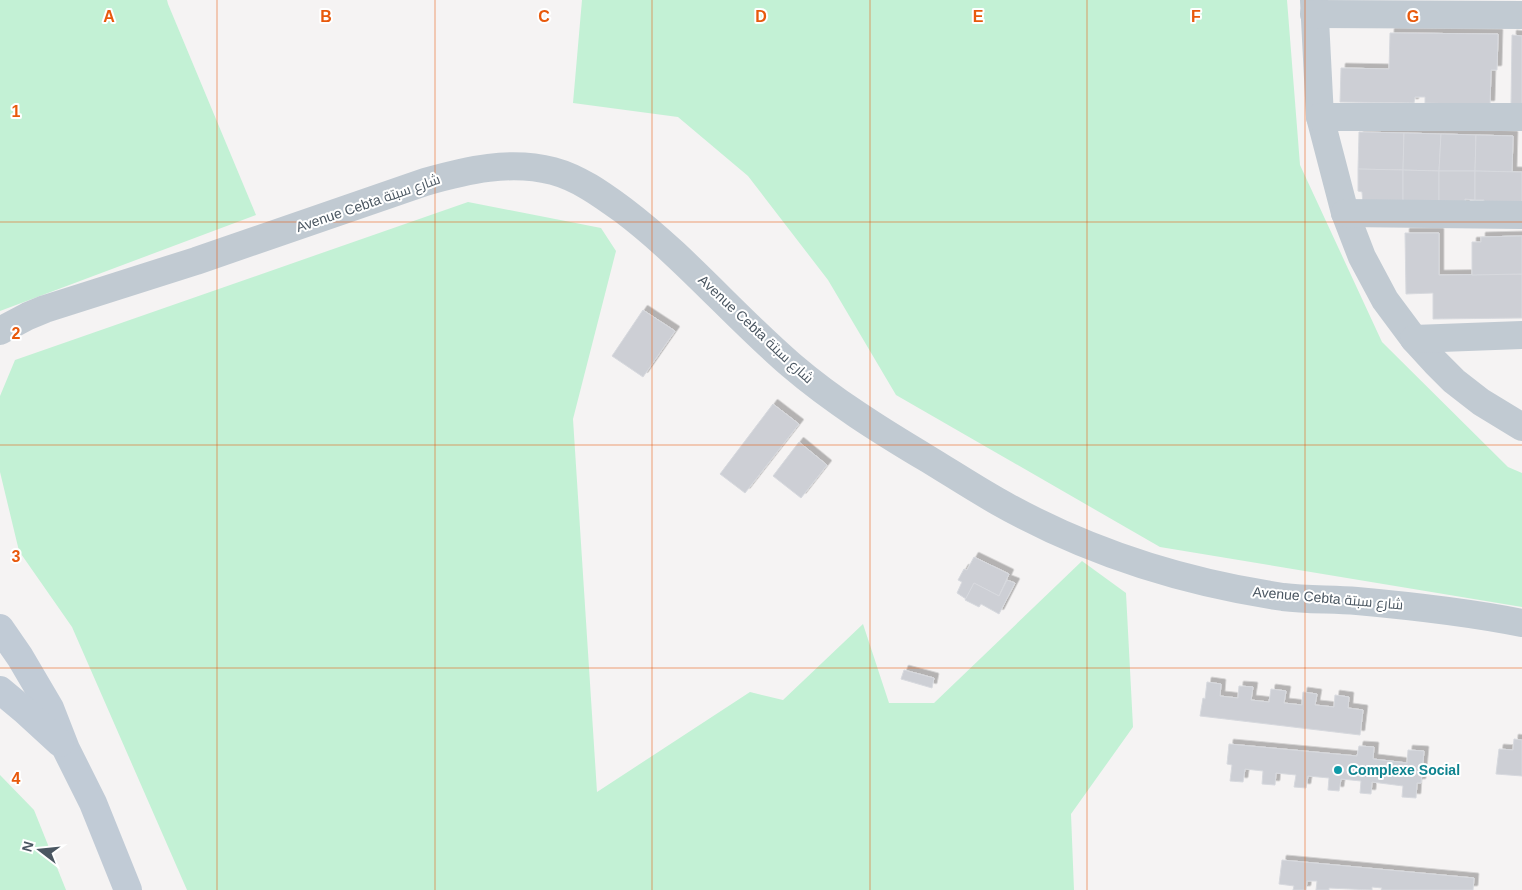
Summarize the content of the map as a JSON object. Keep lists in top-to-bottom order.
{
  "streets": {
    "street": ["Avenue Cebta شارع سبتة"]
  },
  "places": ["Complexe Social"],
  "north": "left",
  "grid": {
    "columns": [
      "A",
      "B",
      "C",
      "D",
      "E",
      "F",
      "G"
    ],
    "rows": [
      "1",
      "2",
      "3",
      "4"
    ]
  }
}
